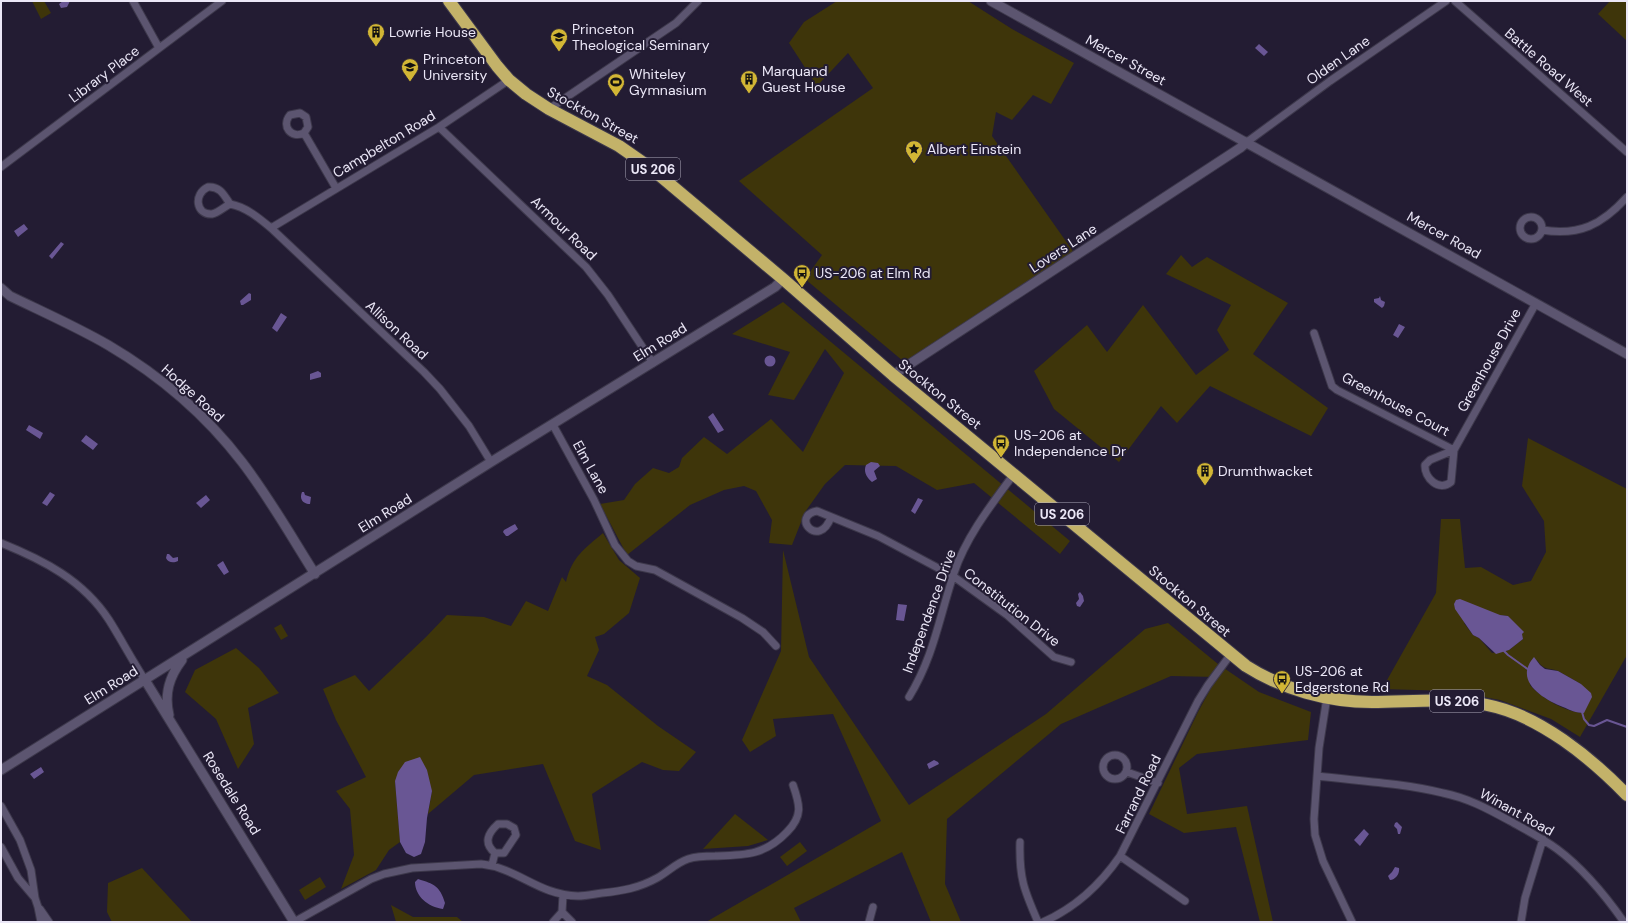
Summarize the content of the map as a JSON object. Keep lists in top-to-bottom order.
{
  "streets": {
    "highway": ["Stockton Street", "US 206"],
    "street": [
      "Mercer Street",
      "Olden Lane",
      "Battle Road West",
      "Library Place",
      "Campbelton Road",
      "Armour Road",
      "Mercer Road",
      "Lovers Lane",
      "Allison Road",
      "Elm Road",
      "Greenhouse Drive",
      "Hodge Road",
      "Greenhouse Court",
      "Elm Lane",
      "Constitution Drive",
      "Independence Drive",
      "Rosedale Road",
      "Farrand Road",
      "Winant Road"
    ]
  },
  "crossings": [
    ["Mercer Street", "Olden Lane"],
    ["Mercer Street", "Mercer Road"],
    ["Mercer Street", "Lovers Lane"],
    ["Olden Lane", "Mercer Road"],
    ["Olden Lane", "Lovers Lane"],
    ["Stockton Street", "Campbelton Road"],
    ["Stockton Street", "Lovers Lane"],
    ["Stockton Street", "Elm Road"],
    ["Stockton Street", "Independence Drive"],
    ["Stockton Street", "Farrand Road"],
    ["Campbelton Road", "Armour Road"],
    ["Campbelton Road", "Allison Road"],
    ["Armour Road", "Elm Road"],
    ["Mercer Road", "Lovers Lane"],
    ["Mercer Road", "Greenhouse Drive"],
    ["Allison Road", "Elm Road"],
    ["Elm Road", "Hodge Road"],
    ["Elm Road", "Elm Lane"],
    ["Elm Road", "Rosedale Road"],
    ["Greenhouse Drive", "Greenhouse Court"],
    ["Constitution Drive", "Independence Drive"]
  ],
  "places": {
    "building": ["Lowrie House", "Marquand Guest House", "Drumthwacket"],
    "school or university": ["Princeton Theological Seminary", "Princeton University"],
    "sports": ["Whiteley Gymnasium"],
    "place": ["Albert Einstein"],
    "bus stop": ["US-206 at Elm Rd", "US-206 at Independence Dr", "US-206 at Edgerstone Rd"]
  }
}
